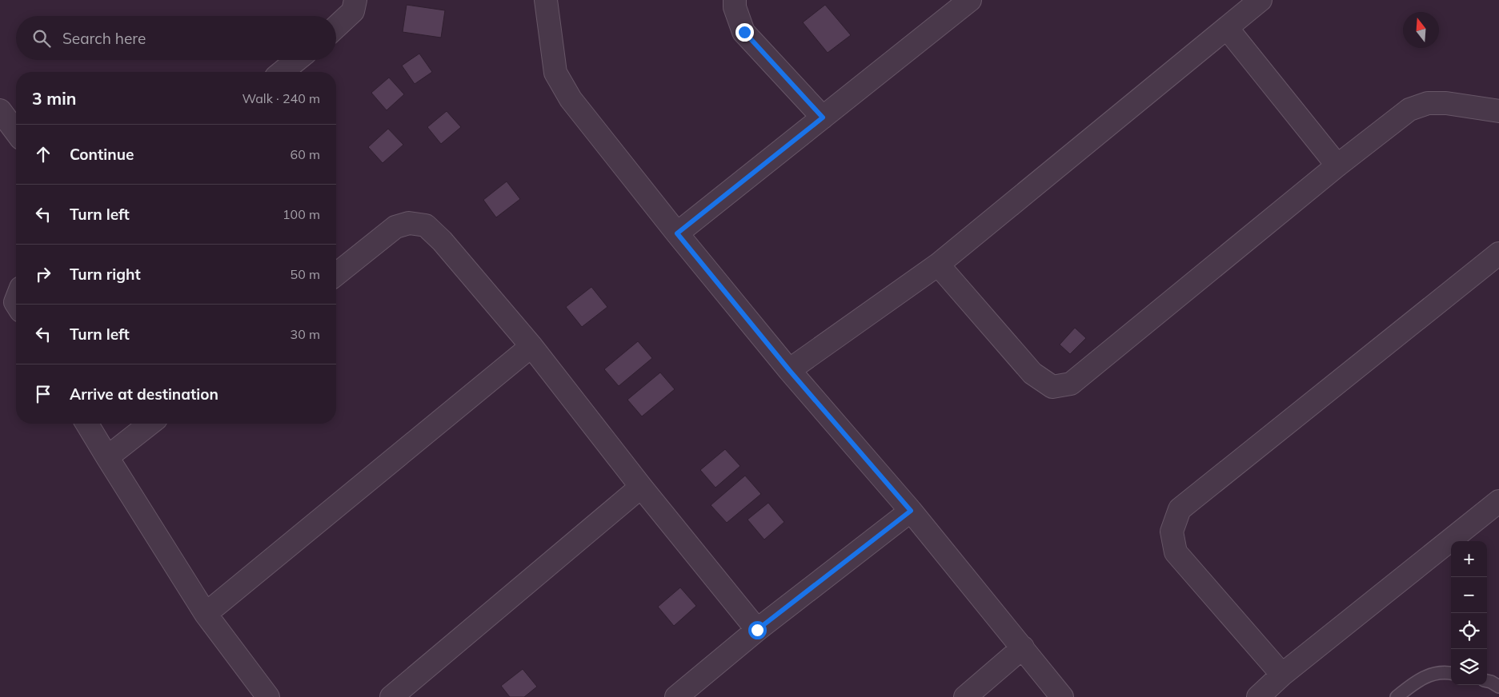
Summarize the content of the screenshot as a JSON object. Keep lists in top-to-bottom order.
{
  "north": "top",
  "page": {
    "search": "Search here",
    "heading": ["3 min", "Walk · 240 m"],
    "list": [
      ["Continue", "60 m"],
      ["Turn left", "100 m"],
      ["Turn right", "50 m"],
      ["Turn left", "30 m"],
      "Arrive at destination"
    ],
    "map_buttons": ["+", "−"]
  }
}
